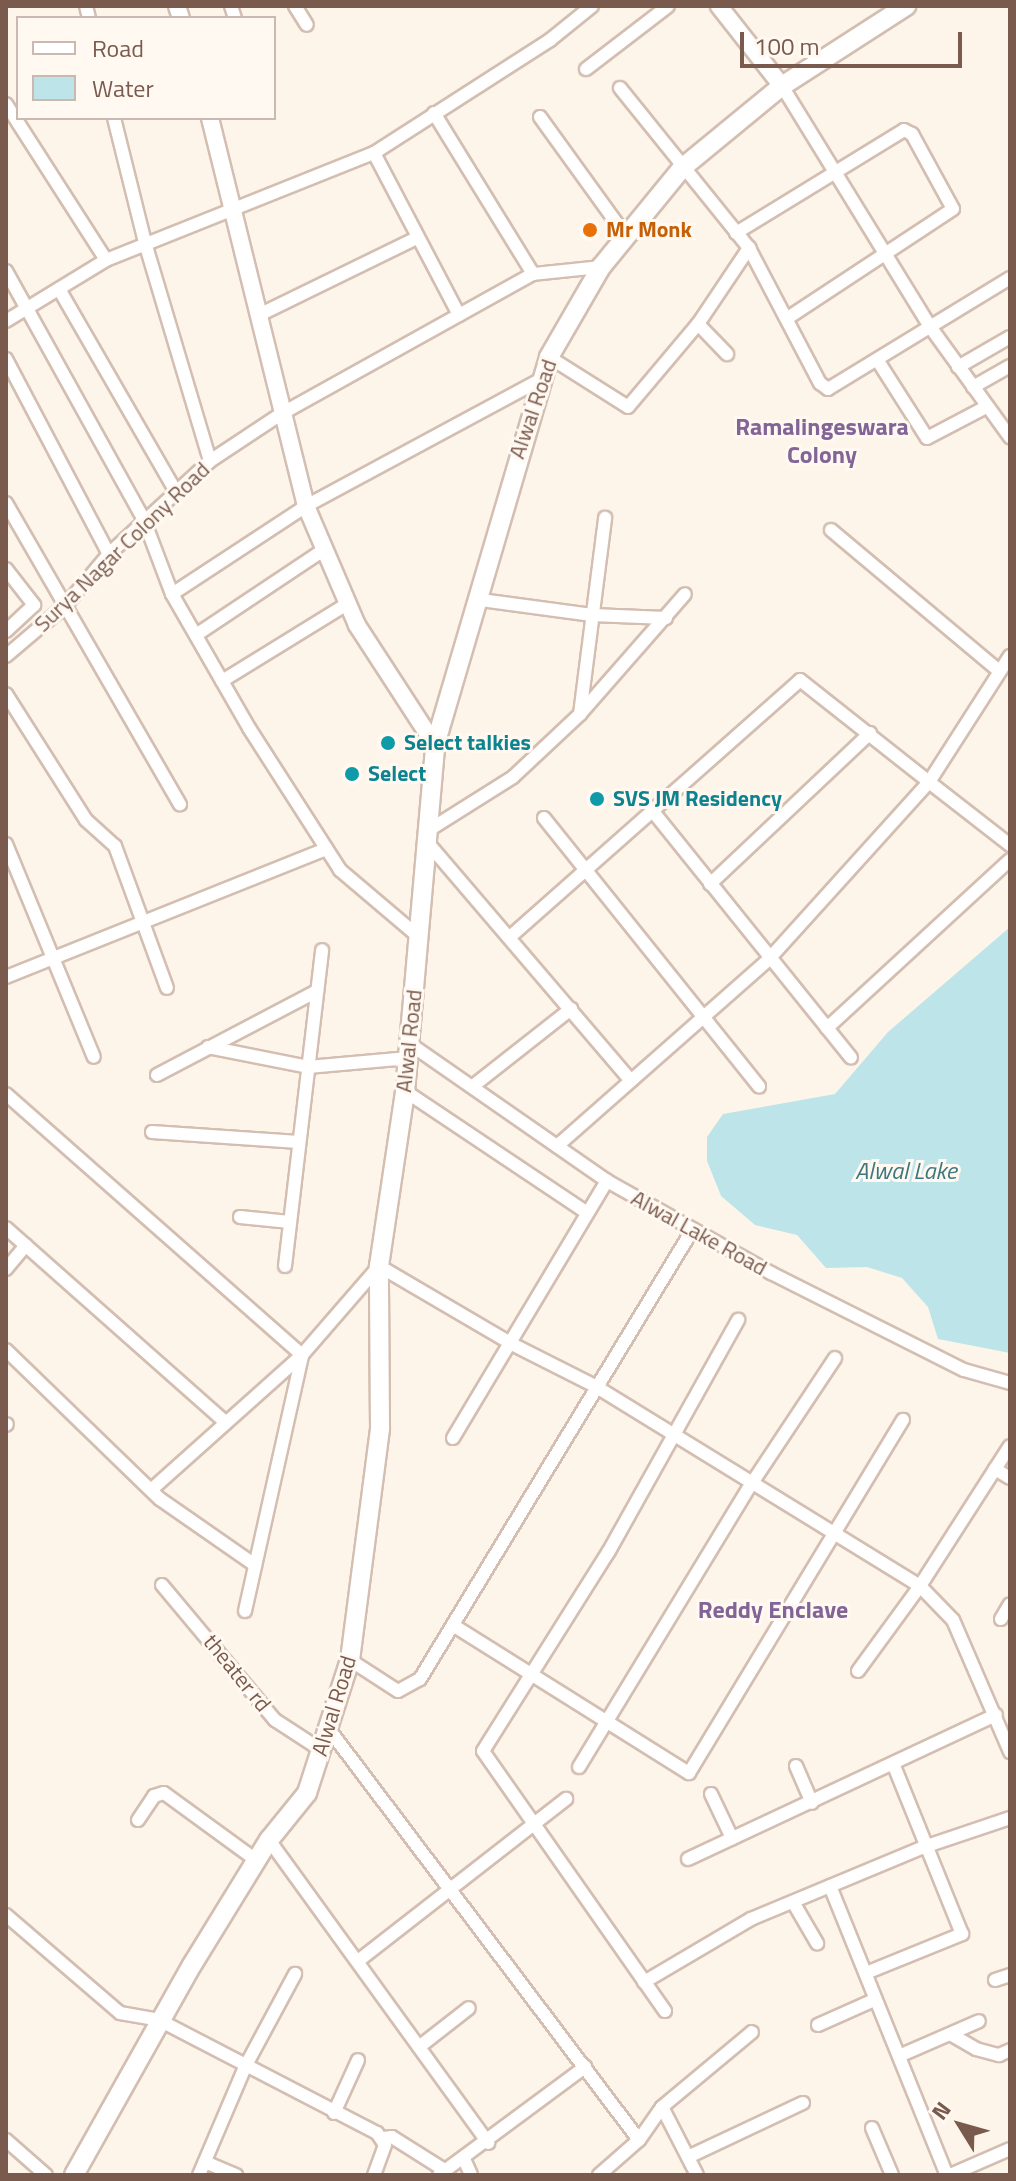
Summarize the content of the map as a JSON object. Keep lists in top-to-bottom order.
{
  "streets": {
    "main road": ["Alwal Road"],
    "street": ["Surya Nagar Colony Road", "Alwal Lake Road", "theater rd"]
  },
  "crossings": [
    ["Alwal Road", "Alwal Lake Road"],
    ["Alwal Road", "theater rd"]
  ],
  "districts": ["Ramalingeswara Colony", "Reddy Enclave"],
  "water": ["Alwal Lake"],
  "places": [
    "Mr Monk",
    "Select talkies",
    "Select",
    "SVS JM Residency"
  ],
  "legend": ["Road", "Water"],
  "scale_bar": "100 m",
  "north": "top left"
}
